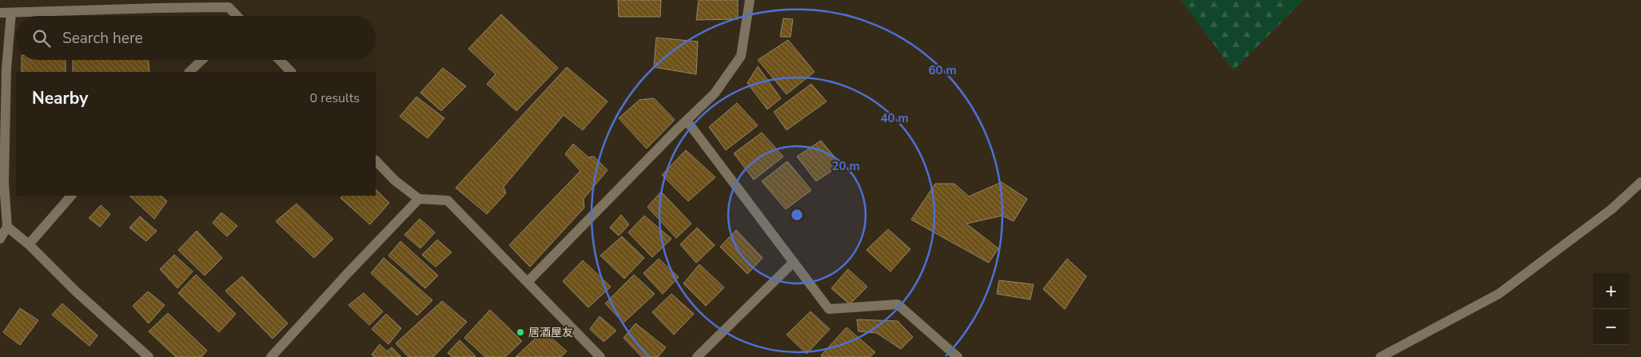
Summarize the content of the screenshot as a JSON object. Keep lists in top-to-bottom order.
{
  "places": ["居酒屋友"],
  "page": {
    "search": "Search here",
    "heading": ["Nearby", "0 results"],
    "map_buttons": ["+", "−"]
  },
  "rings": ["60 m", "40 m", "20 m"]
}
